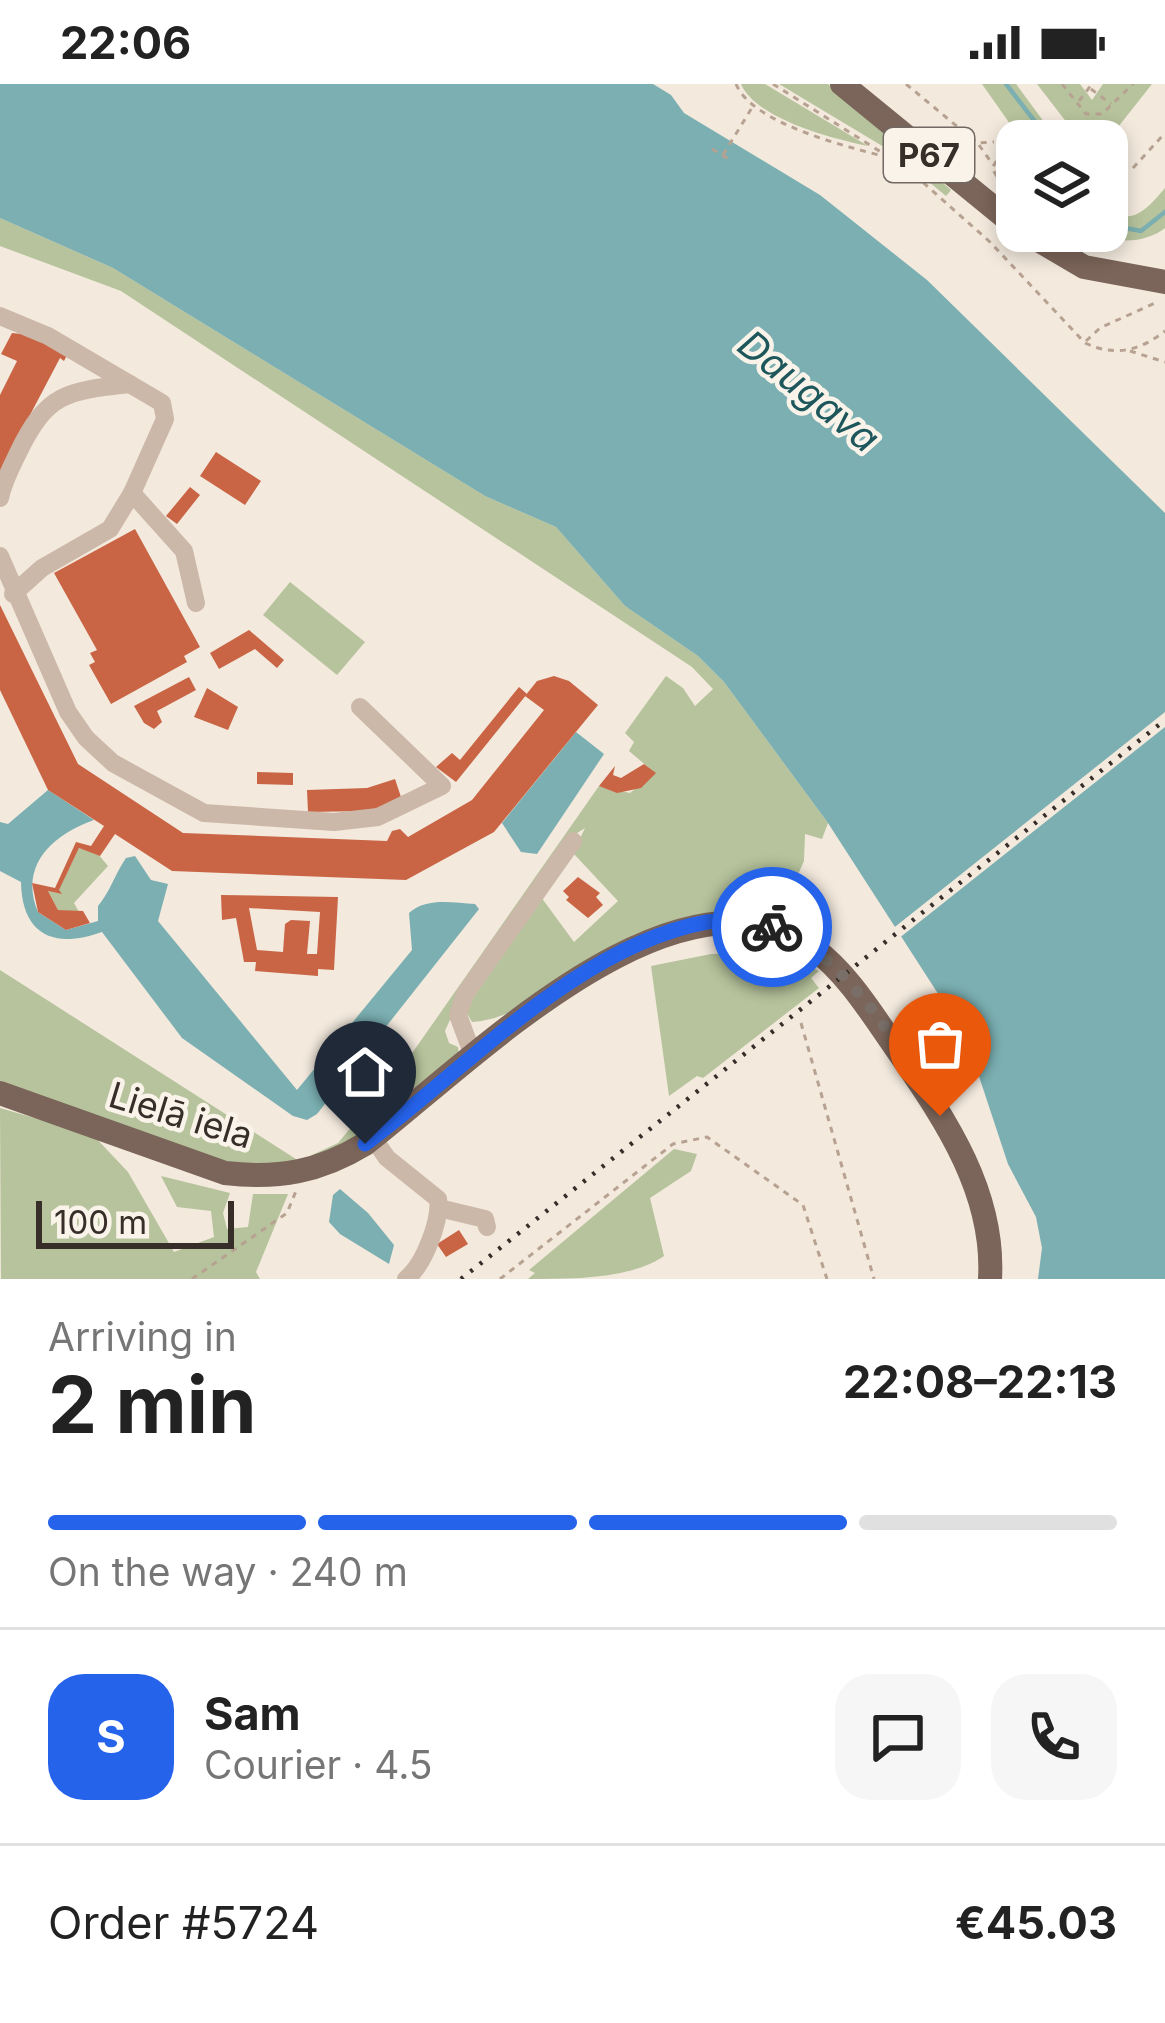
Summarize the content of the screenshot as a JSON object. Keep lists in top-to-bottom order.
{
  "streets": {
    "main road": ["P67", "Lielā iela"]
  },
  "water": ["Daugava"],
  "scale_bar": "100 m",
  "page": {
    "status": "22:06",
    "scale": "100 m",
    "heading": ["2 min", "Arriving in", "22:08–22:13"],
    "panel": [
      "Sam",
      "Courier · 4.5",
      "Order #5724",
      "€45.03"
    ],
    "bar": "On the way · 240 m",
    "round": "S"
  }
}
